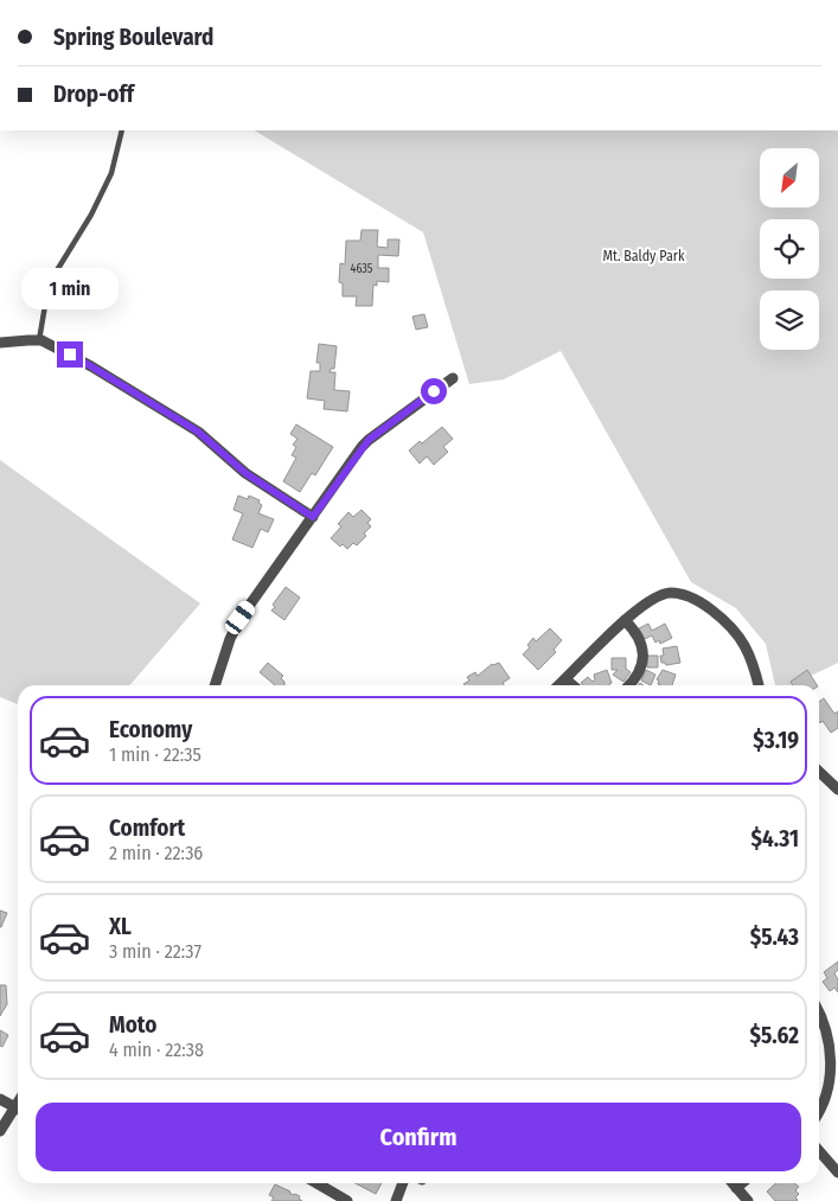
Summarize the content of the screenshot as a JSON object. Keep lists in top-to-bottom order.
{
  "parks": ["Mt. Baldy Park"],
  "house_numbers": ["4635"],
  "north": "bottom left",
  "page": {
    "banner": ["Spring Boulevard", "Drop-off"],
    "bubble": "1 min",
    "list": [
      {
        "name": "Economy",
        "note": "1 min · 22:35",
        "value": "$3.19"
      },
      {
        "name": "Comfort",
        "note": "2 min · 22:36",
        "value": "$4.31"
      },
      {
        "name": "XL",
        "note": "3 min · 22:37",
        "value": "$5.43"
      },
      {
        "name": "Moto",
        "note": "4 min · 22:38",
        "value": "$5.62"
      }
    ],
    "buttons": "Confirm"
  }
}
